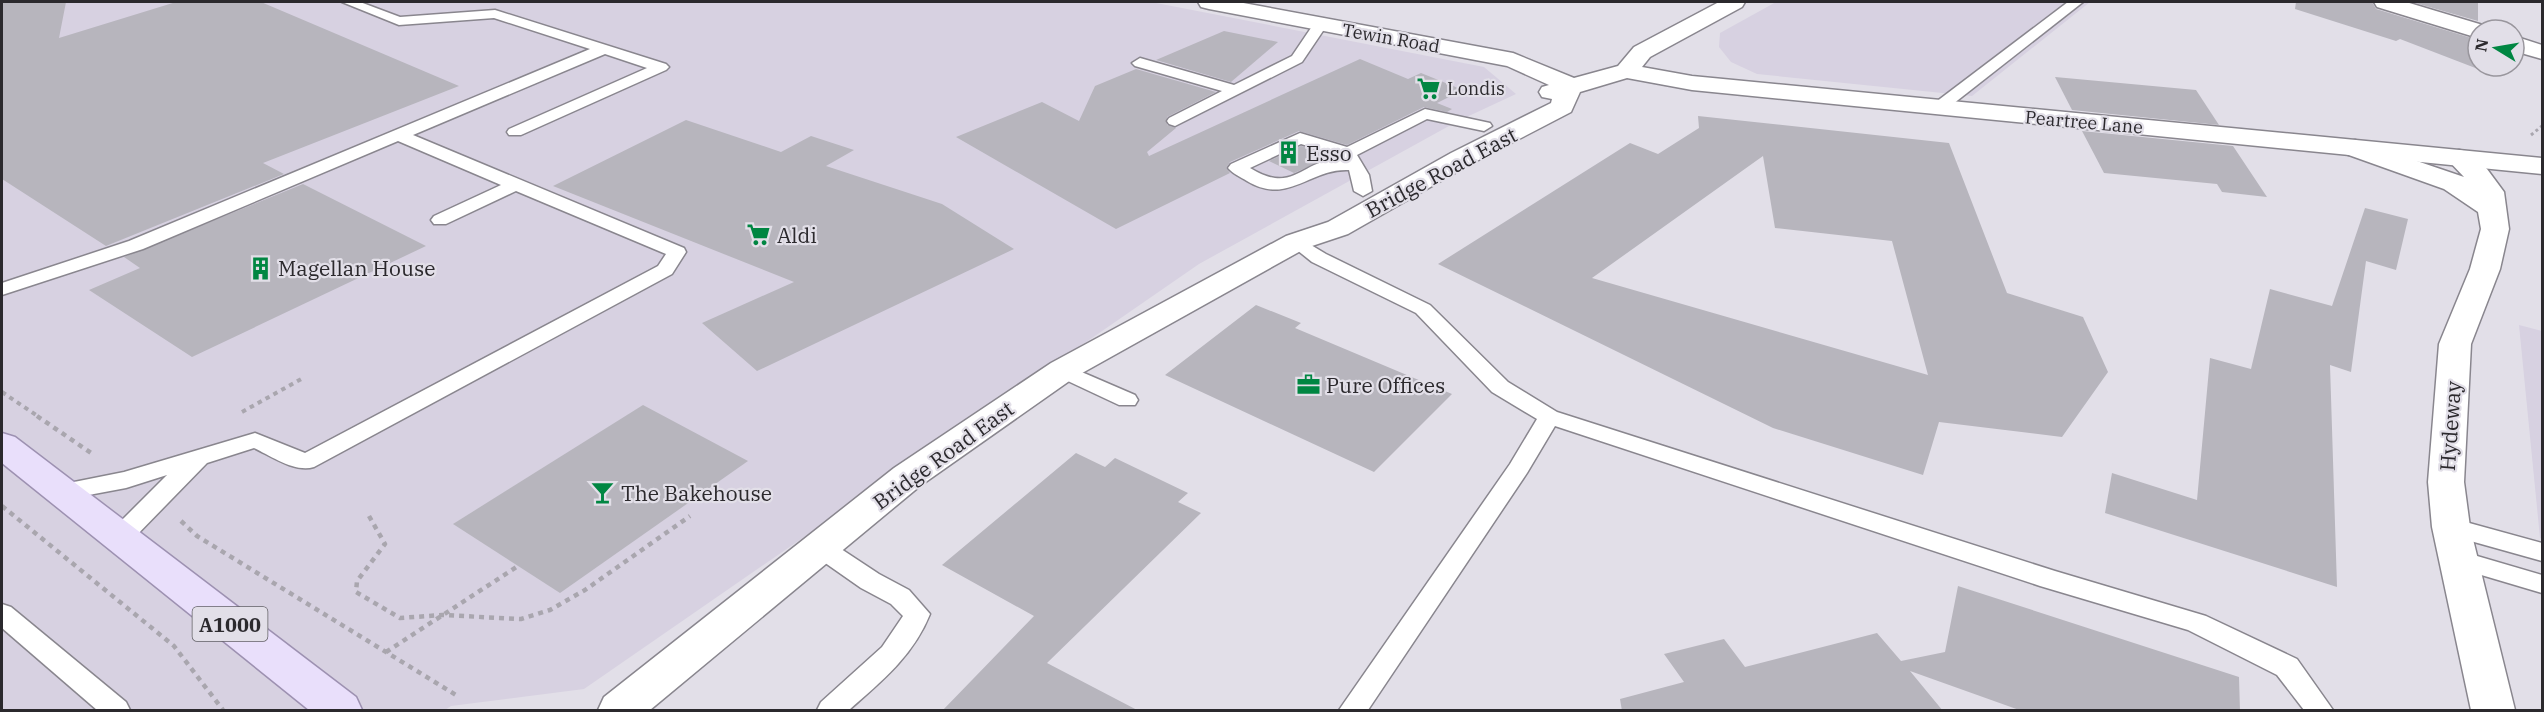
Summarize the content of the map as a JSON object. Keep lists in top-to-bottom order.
{
  "streets": {
    "main road": ["A1000"],
    "street": [
      "Tewin Road",
      "Peartree Lane",
      "Bridge Road East",
      "Hydeway"
    ]
  },
  "crossings": [
    ["Tewin Road", "Bridge Road East"],
    ["Peartree Lane", "Bridge Road East"],
    ["Peartree Lane", "Hydeway"]
  ],
  "places": {
    "supermarket": ["Londis", "Aldi"],
    "building": ["Esso", "Magellan House"],
    "office": ["Pure Offices"],
    "bar": ["The Bakehouse"]
  },
  "north": "left"
}
